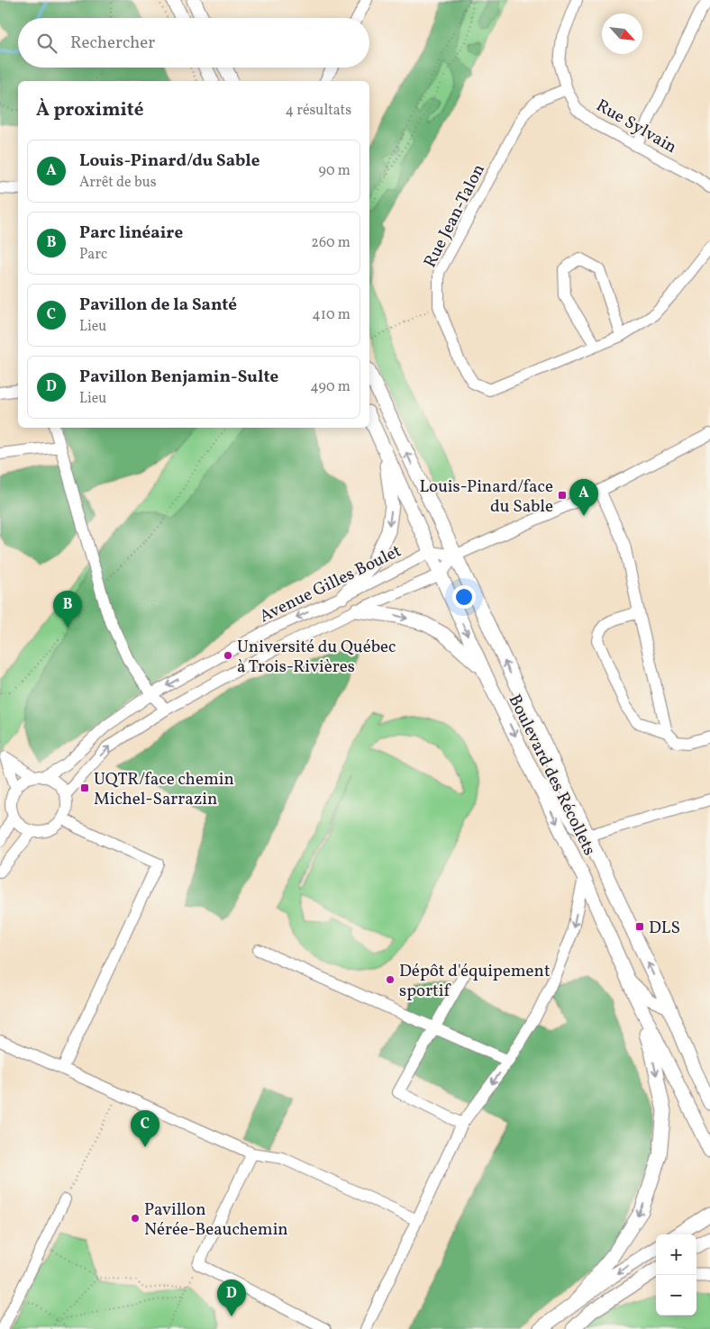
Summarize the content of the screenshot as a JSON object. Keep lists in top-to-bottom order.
{
  "streets": {
    "main road": ["Boulevard des Récollets"],
    "street": ["Rue Sylvain", "Rue Jean-Talon", "Avenue Gilles Boulet"]
  },
  "crossings": [
    ["Rue Sylvain", "Rue Jean-Talon"],
    ["Avenue Gilles Boulet", "Boulevard des Récollets"]
  ],
  "places": {
    "transit": ["Louis-Pinard/face du Sable", "UQTR/face chemin Michel-Sarrazin", "DLS"],
    "other": ["Université du Québec à Trois-Rivières", "Dépôt d'équipement sportif", "Pavillon Nérée-Beauchemin"]
  },
  "north": "bottom right",
  "page": {
    "search": "Rechercher",
    "heading": ["À proximité", "4 résultats"],
    "list": [
      {
        "mark": "A",
        "name": "Louis-Pinard/du Sable",
        "note": "Arrêt de bus",
        "value": "90 m"
      },
      {
        "mark": "B",
        "name": "Parc linéaire",
        "note": "Parc",
        "value": "260 m"
      },
      {
        "mark": "C",
        "name": "Pavillon de la Santé",
        "note": "Lieu",
        "value": "410 m"
      },
      {
        "mark": "D",
        "name": "Pavillon Benjamin-Sulte",
        "note": "Lieu",
        "value": "490 m"
      }
    ],
    "pins": [
      "A",
      "B",
      "C",
      "D"
    ],
    "map_buttons": ["+", "−"]
  }
}
